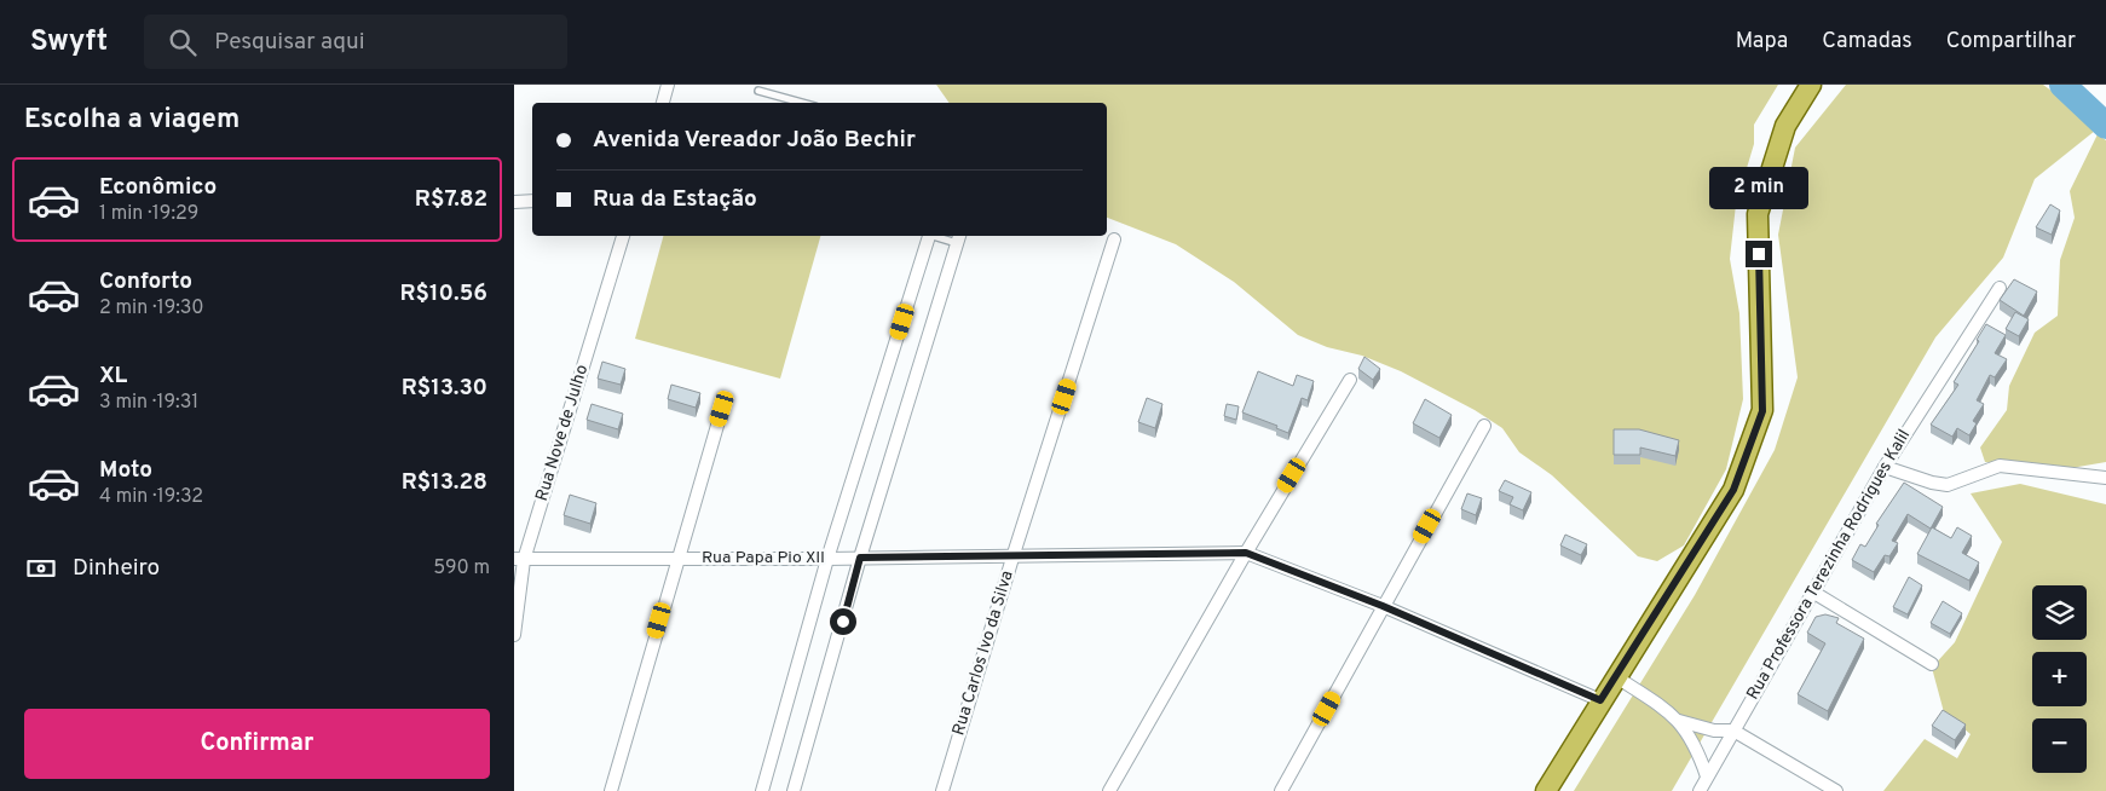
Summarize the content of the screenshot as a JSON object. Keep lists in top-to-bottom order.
{
  "streets": {
    "street": [
      "Rua Nove de Julho",
      "Rua Papa Pio XII",
      "Rua Professora Terezinha Rodrigues Kalil",
      "Rua Carlos Ivo da Silva"
    ]
  },
  "crossings": [
    ["Rua Nove de Julho", "Rua Papa Pio XII"],
    ["Rua Papa Pio XII", "Rua Carlos Ivo da Silva"]
  ],
  "page": {
    "header": "Swyft",
    "search": "Pesquisar aqui",
    "nav": ["Mapa", "Camadas", "Compartilhar"],
    "heading": "Escolha a viagem",
    "banner": ["Avenida Vereador João Bechir", "Rua da Estação"],
    "list": [
      {
        "name": "Econômico",
        "note": "1 min · 19:29",
        "value": "R$7.82"
      },
      {
        "name": "Conforto",
        "note": "2 min · 19:30",
        "value": "R$10.56"
      },
      {
        "name": "XL",
        "note": "3 min · 19:31",
        "value": "R$13.30"
      },
      {
        "name": "Moto",
        "note": "4 min · 19:32",
        "value": "R$13.28"
      }
    ],
    "bubble": "2 min",
    "pay": ["Dinheiro", "590 m"],
    "map_buttons": ["+", "−"],
    "buttons": "Confirmar"
  }
}
